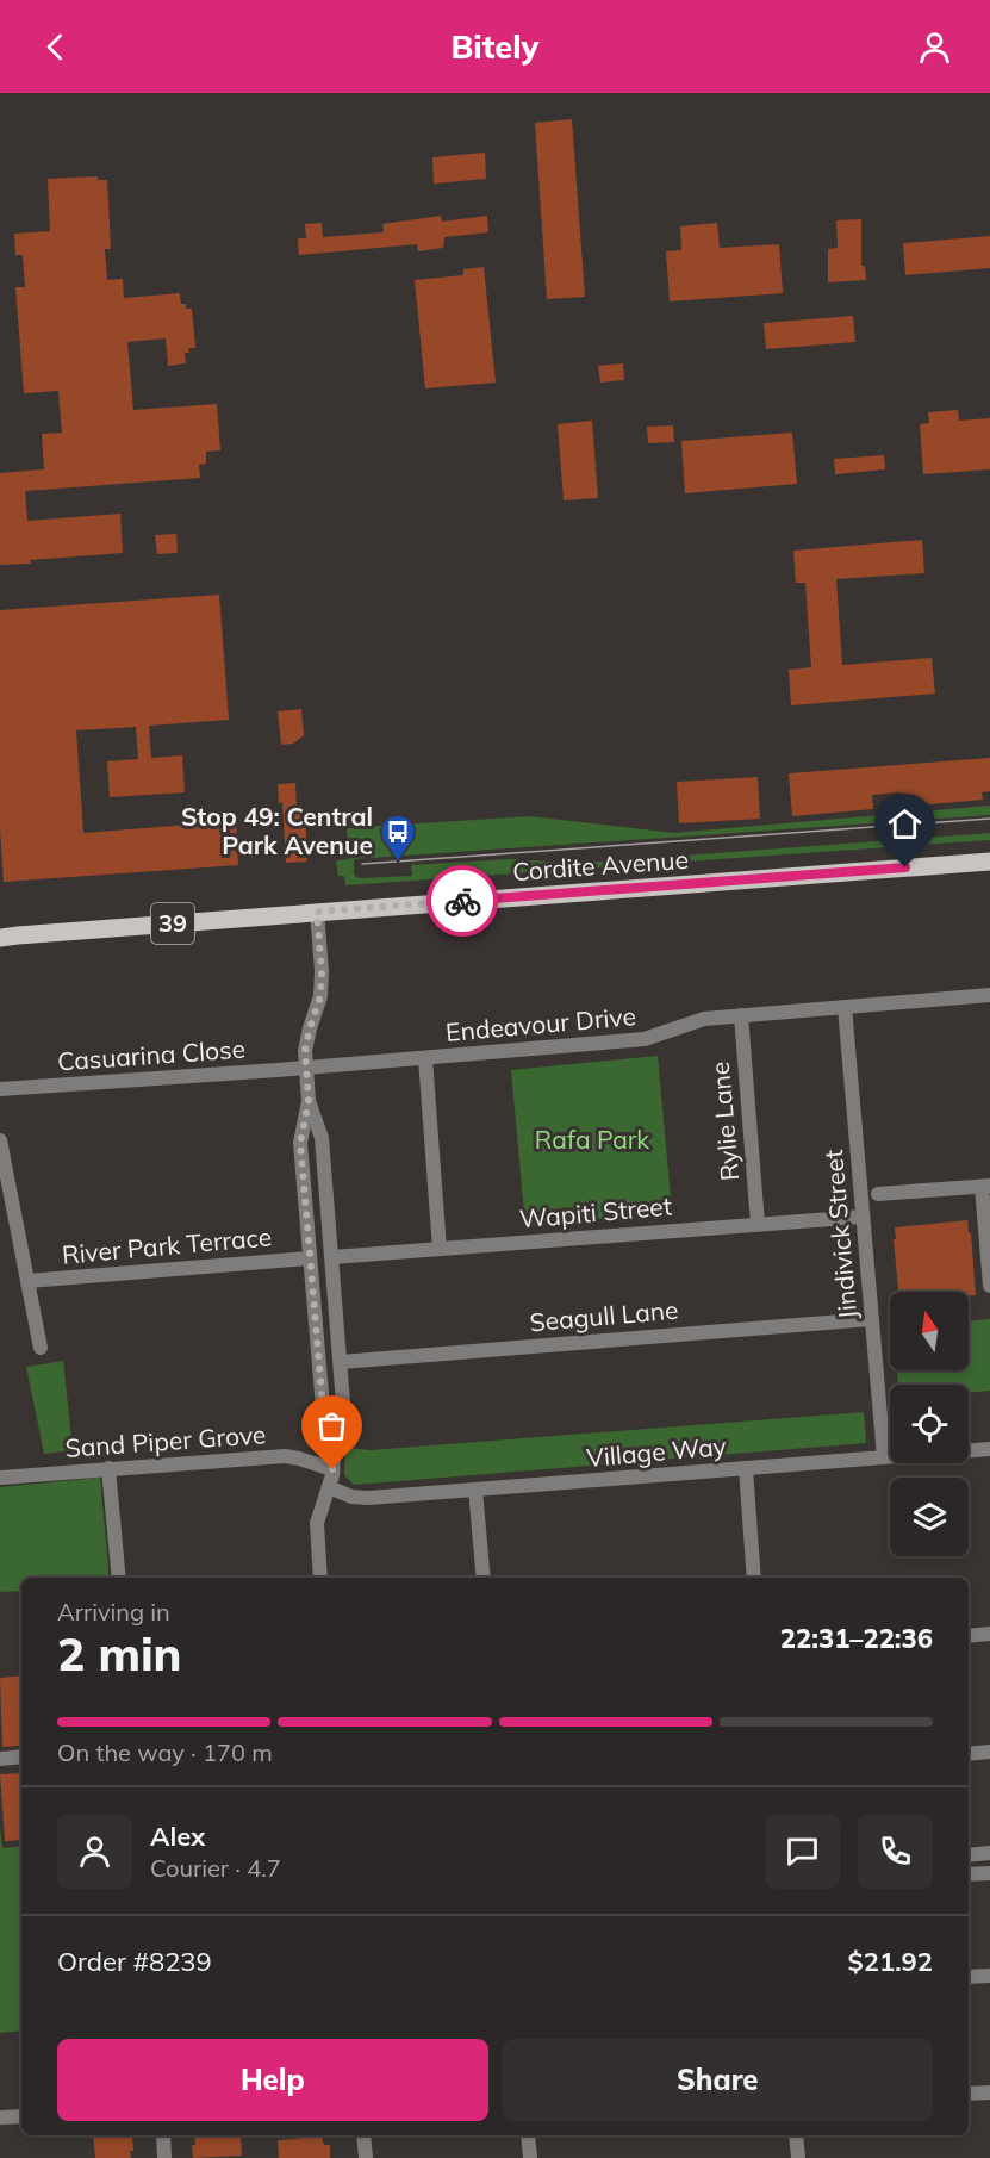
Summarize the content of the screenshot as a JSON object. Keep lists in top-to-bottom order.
{
  "streets": {
    "main road": ["Cordite Avenue", "39"],
    "street": [
      "Endeavour Drive",
      "Casuarina Close",
      "Rylie Lane",
      "Wapiti Street",
      "Jindivick Street",
      "River Park Terrace",
      "Seagull Lane",
      "Sand Piper Grove",
      "Village Way"
    ]
  },
  "crossings": [
    ["Endeavour Drive", "Casuarina Close"],
    ["Endeavour Drive", "Rylie Lane"],
    ["Endeavour Drive", "Jindivick Street"],
    ["Rylie Lane", "Wapiti Street"],
    ["Wapiti Street", "Jindivick Street"],
    ["Jindivick Street", "Seagull Lane"],
    ["Jindivick Street", "Village Way"]
  ],
  "parks": ["Rafa Park"],
  "places": {
    "bus stop": ["Stop 49: Central Park Avenue"]
  },
  "north": "top",
  "page": {
    "header": "Bitely",
    "heading": ["2 min", "Arriving in", "22:31–22:36"],
    "panel": [
      "Alex",
      "Courier · 4.7",
      "Order #8239",
      "$21.92"
    ],
    "bar": "On the way · 170 m",
    "buttons": ["Help", "Share"]
  }
}
